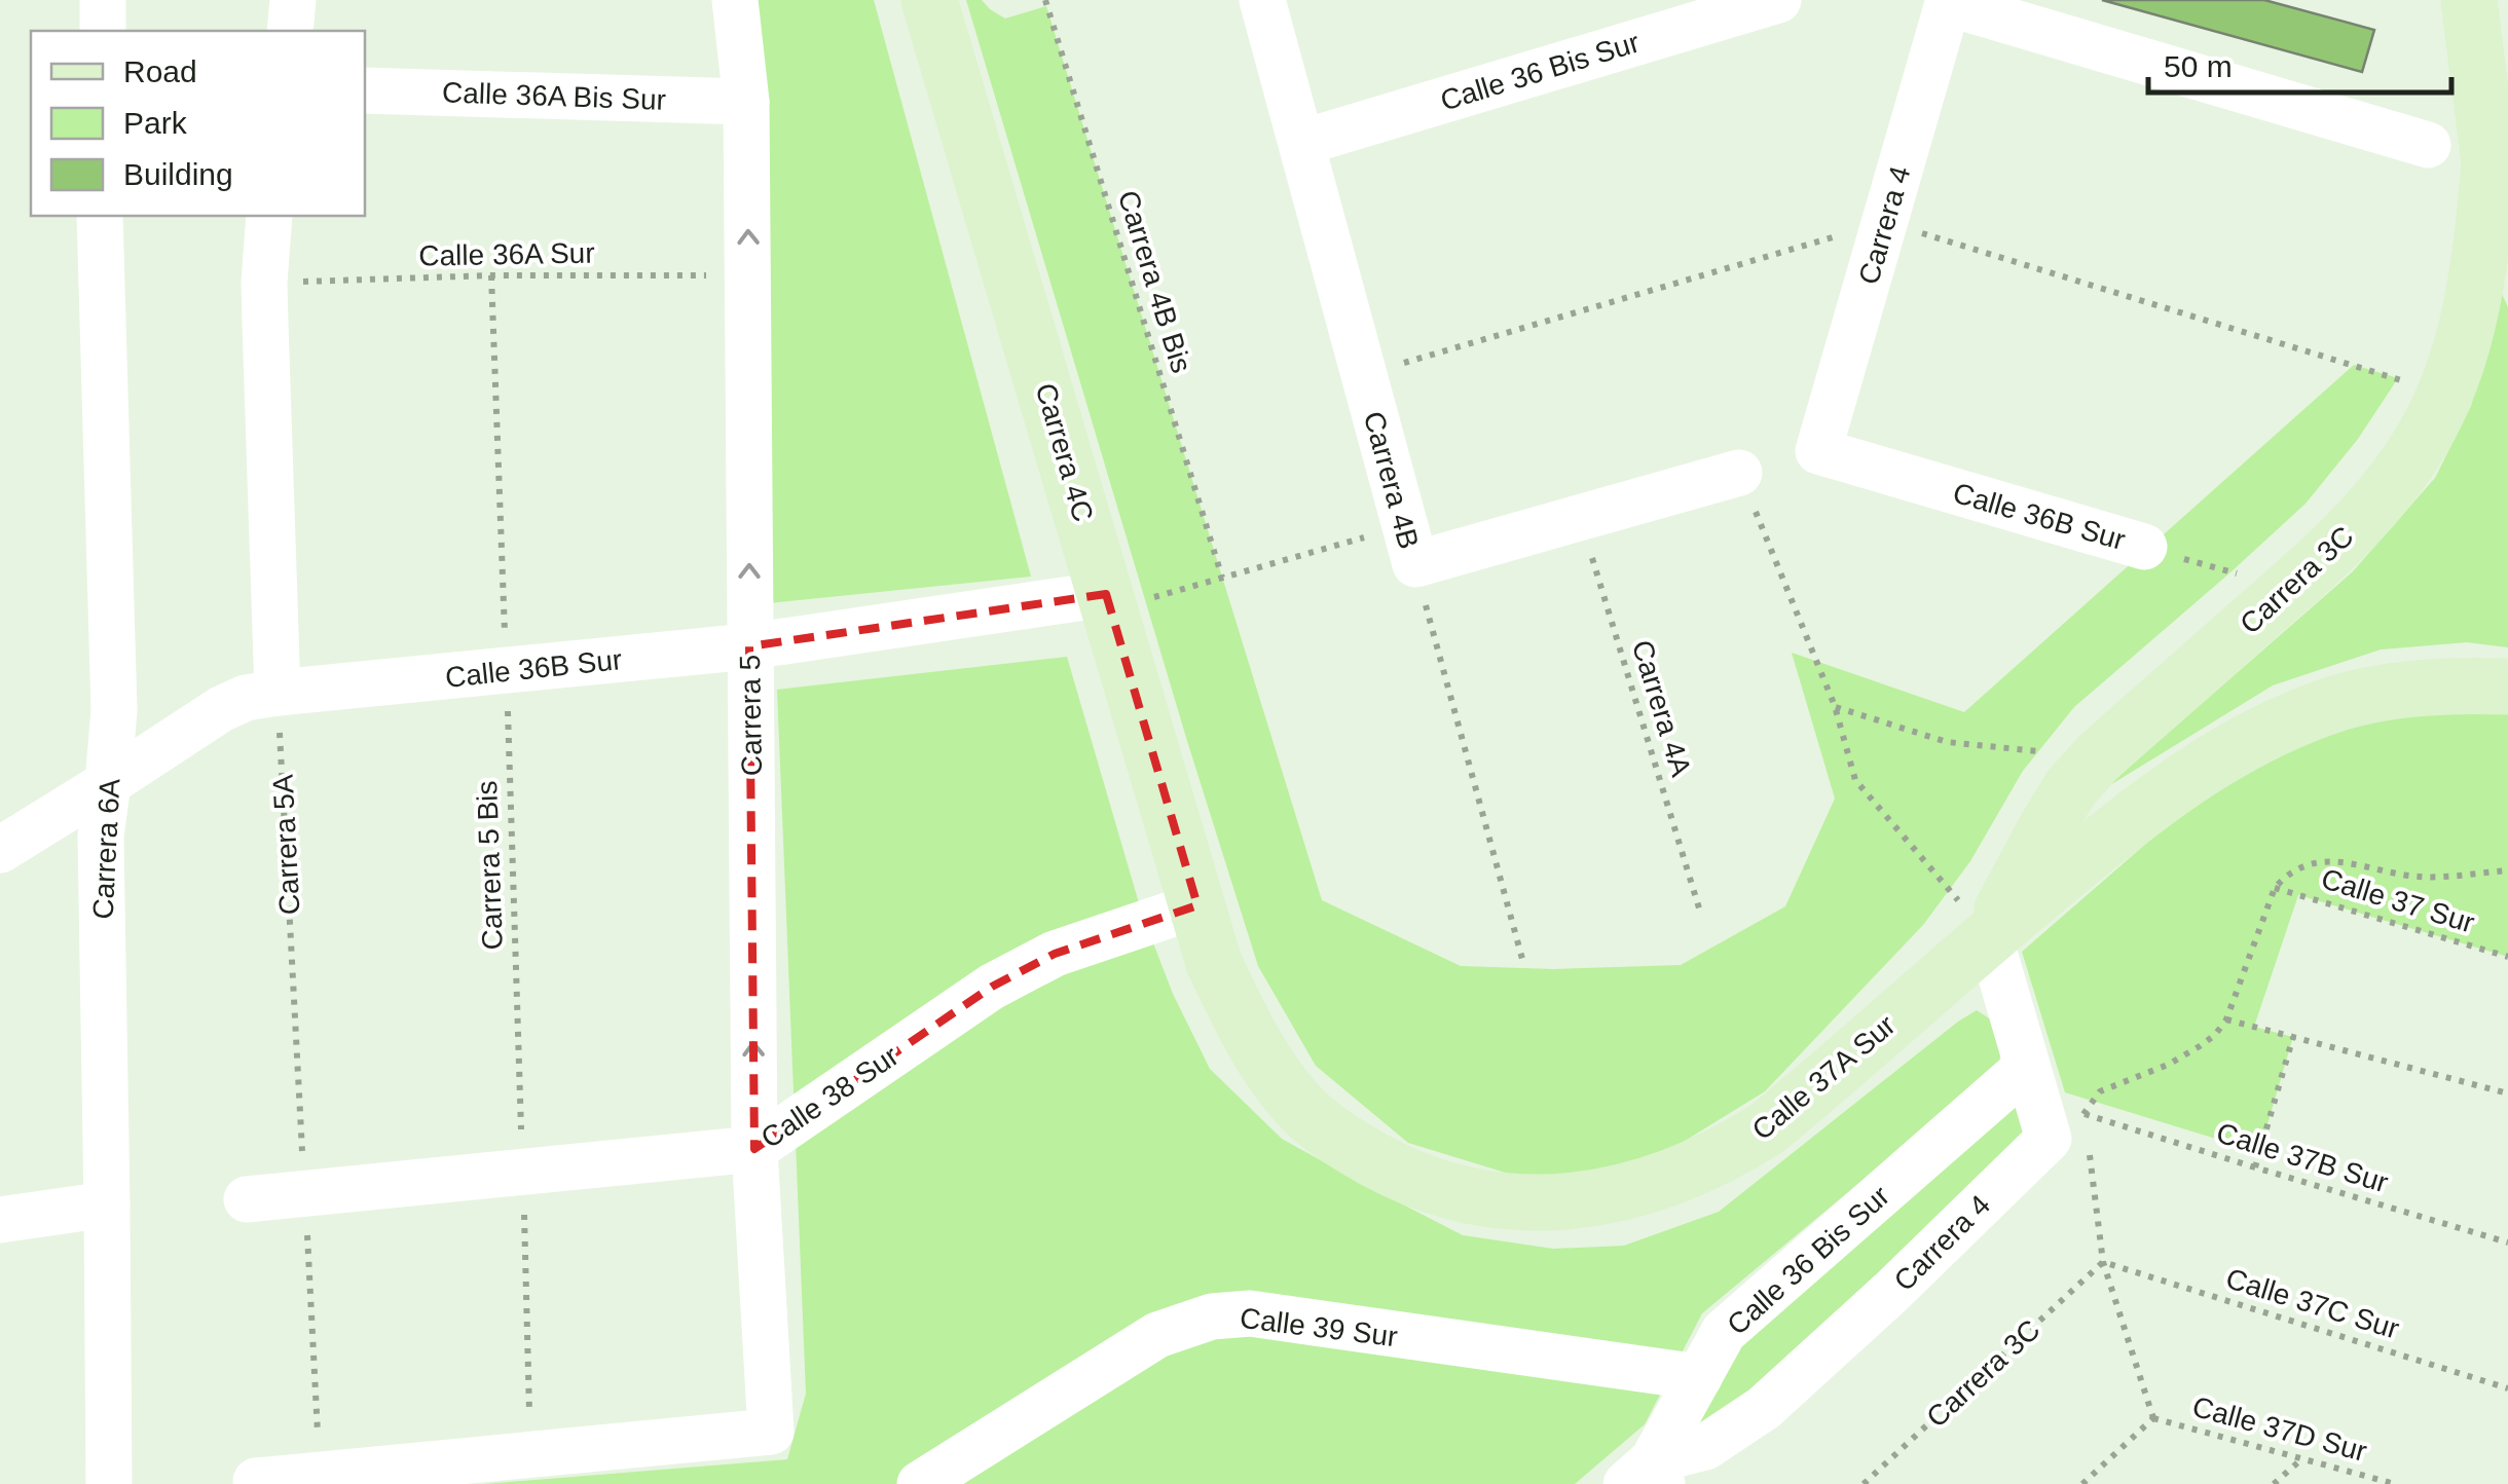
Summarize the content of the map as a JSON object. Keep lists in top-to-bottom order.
{
  "streets": {
    "main road": ["Carrera 4C", "Carrera 3C", "Calle 37A Sur"],
    "street": [
      "Calle 36 Bis Sur",
      "Calle 36A Bis Sur",
      "Carrera 4",
      "Carrera 4B",
      "Calle 36B Sur",
      "Carrera 5",
      "Carrera 6A",
      "Calle 38 Sur",
      "Calle 39 Sur"
    ],
    "path": [
      "Calle 36A Sur",
      "Carrera 4B Bis",
      "Carrera 4A",
      "Carrera 5A",
      "Carrera 5 Bis",
      "Calle 37 Sur",
      "Calle 37B Sur",
      "Calle 37C Sur",
      "Calle 37D Sur"
    ]
  },
  "crossings": [
    ["Calle 36 Bis Sur", "Carrera 4"],
    ["Calle 36 Bis Sur", "Carrera 4B"],
    ["Calle 36 Bis Sur", "Calle 39 Sur"],
    ["Calle 36A Bis Sur", "Carrera 5"],
    ["Carrera 4", "Calle 36B Sur"],
    ["Carrera 4", "Calle 37B Sur"],
    ["Calle 36A Sur", "Carrera 5"],
    ["Calle 36A Sur", "Carrera 5 Bis"],
    ["Carrera 4C", "Calle 36B Sur"],
    ["Carrera 4C", "Calle 37A Sur"],
    ["Carrera 4C", "Calle 38 Sur"],
    ["Calle 36B Sur", "Carrera 5"],
    ["Calle 36B Sur", "Carrera 5A"],
    ["Calle 36B Sur", "Carrera 6A"],
    ["Calle 36B Sur", "Carrera 5 Bis"],
    ["Carrera 3C", "Calle 37A Sur"],
    ["Carrera 3C", "Calle 37C Sur"],
    ["Carrera 5", "Carrera 5 Bis"],
    ["Carrera 5", "Calle 38 Sur"],
    ["Carrera 5A", "Calle 38 Sur"],
    ["Carrera 5 Bis", "Calle 38 Sur"],
    ["Calle 37A Sur", "Calle 38 Sur"]
  ],
  "one_way": ["Carrera 5"],
  "legend": ["Road", "Park", "Building"],
  "scale_bar": "50 m"
}
